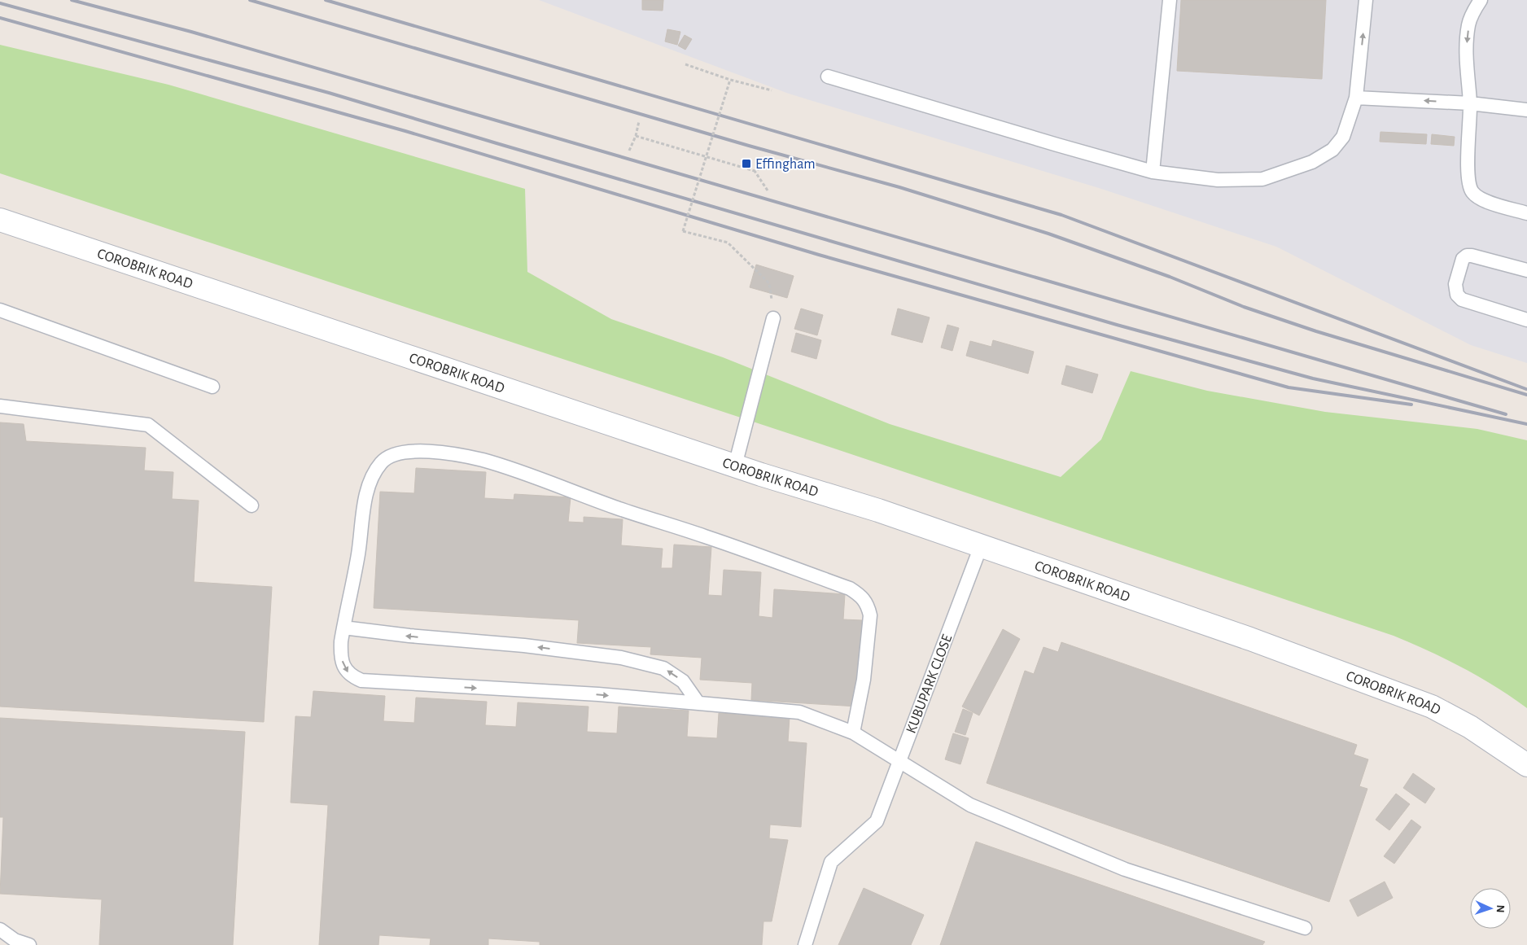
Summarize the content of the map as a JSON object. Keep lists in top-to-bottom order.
{
  "streets": {
    "street": ["COROBRIK ROAD"],
    "lane": ["KUBUPARK CLOSE"]
  },
  "crossings": [
    ["COROBRIK ROAD", "KUBUPARK CLOSE"]
  ],
  "places": {
    "transit": ["Effingham"]
  },
  "north": "right"
}
